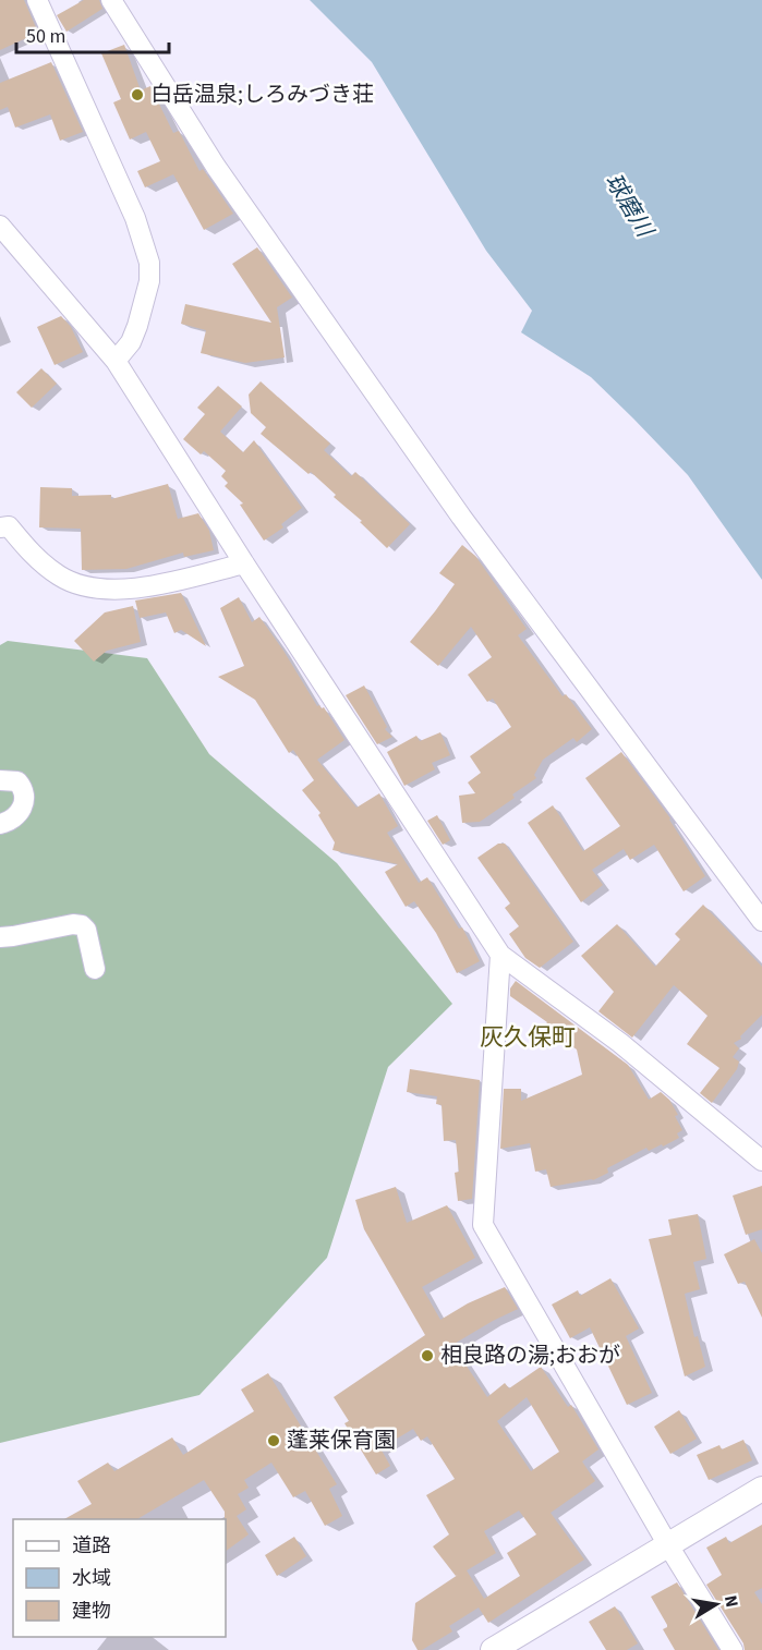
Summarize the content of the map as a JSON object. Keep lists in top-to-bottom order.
{
  "districts": ["灰久保町"],
  "water": ["球磨川"],
  "places": ["白岳温泉;しろみづき荘", "相良路の湯;おおが", "蓬莱保育園"],
  "legend": ["道路", "水域", "建物"],
  "scale_bar": "50 m",
  "north": "right"
}
